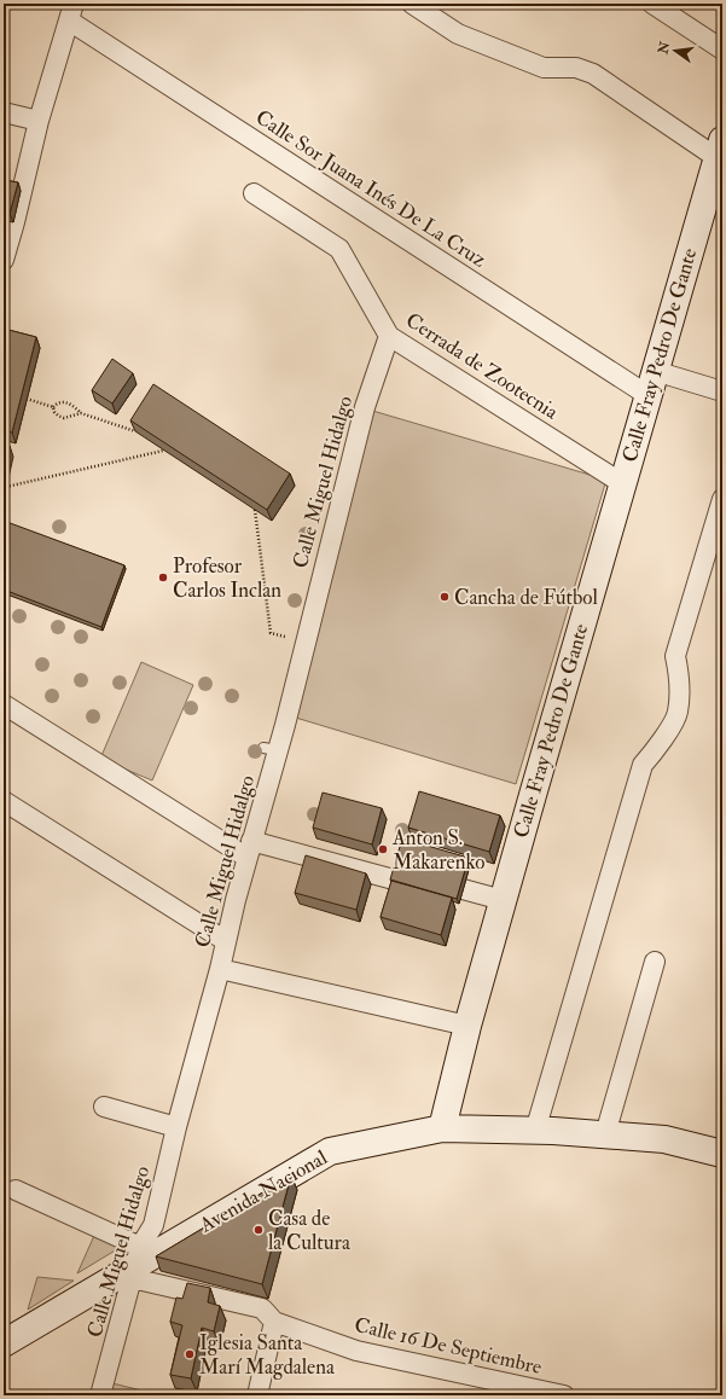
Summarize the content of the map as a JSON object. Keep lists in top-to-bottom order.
{
  "streets": {
    "street": [
      "Calle Sor Juana Inés De La Cruz",
      "Calle Fray Pedro De Gante",
      "Cerrada de Zootecnia",
      "Calle Miguel Hidalgo",
      "Avenida Nacional",
      "Calle 16 De Septiembre"
    ]
  },
  "crossings": [
    ["Calle Sor Juana Inés De La Cruz", "Calle Fray Pedro De Gante"],
    ["Calle Fray Pedro De Gante", "Cerrada de Zootecnia"],
    ["Calle Fray Pedro De Gante", "Avenida Nacional"],
    ["Cerrada de Zootecnia", "Calle Miguel Hidalgo"],
    ["Calle Miguel Hidalgo", "Avenida Nacional"],
    ["Calle Miguel Hidalgo", "Calle 16 De Septiembre"],
    ["Avenida Nacional", "Calle 16 De Septiembre"]
  ],
  "places": [
    "Profesor Carlos Inclan",
    "Cancha de Fútbol",
    "Anton S. Makarenko",
    "Casa de la Cultura",
    "Iglesia Santa Marí Magdalena"
  ],
  "north": "left"
}
